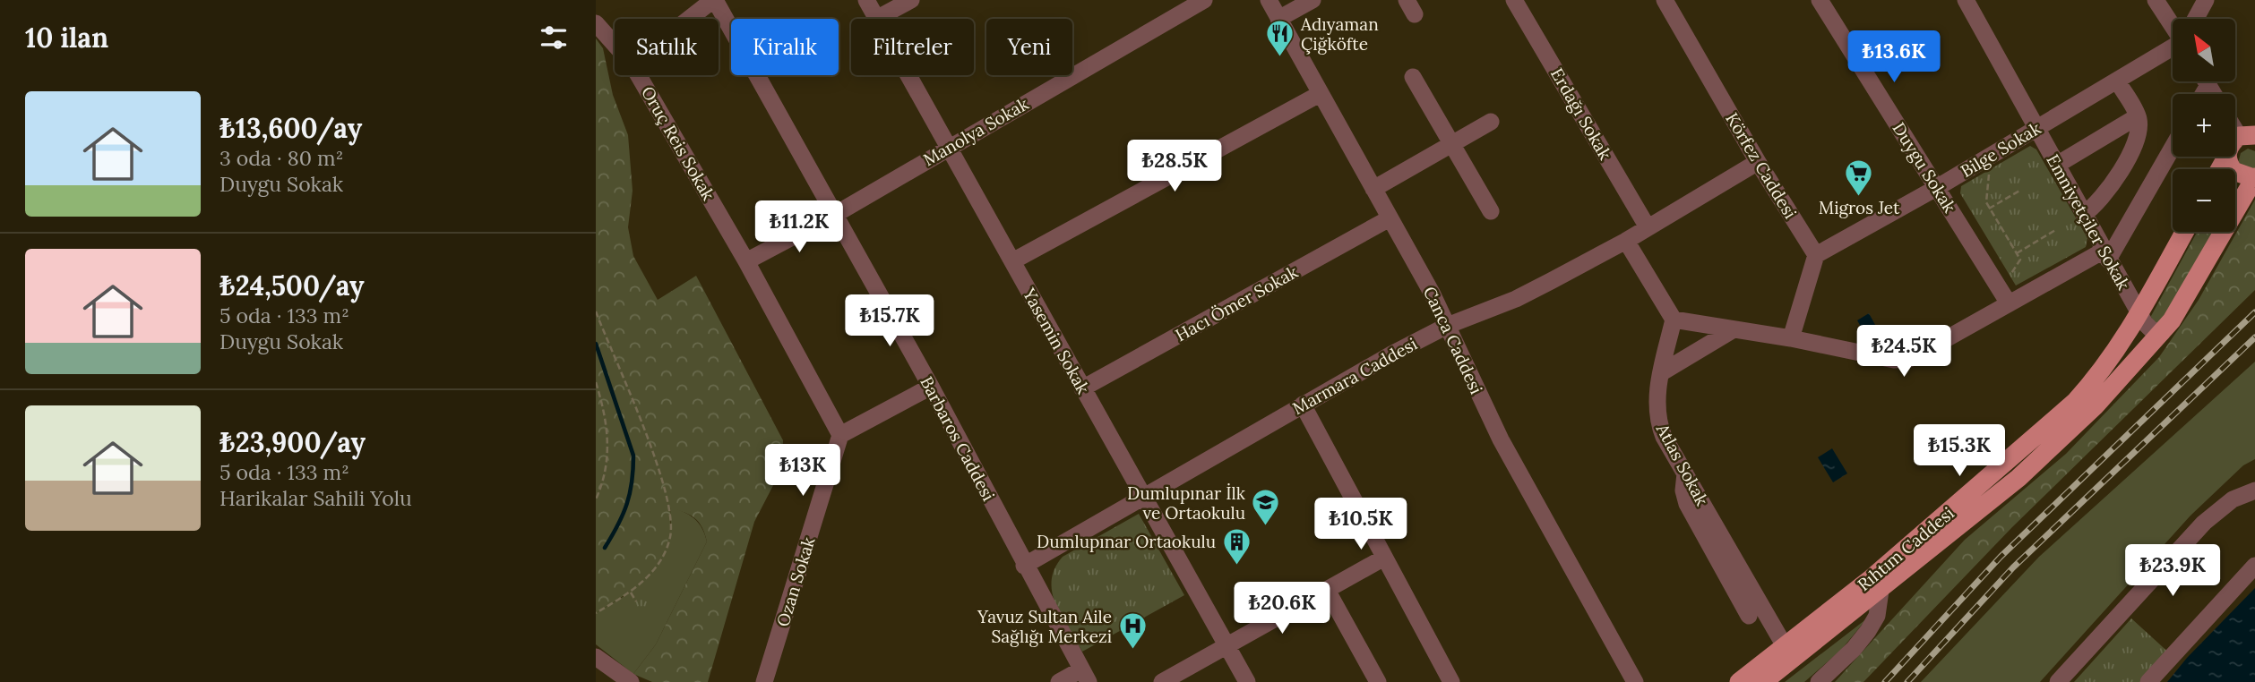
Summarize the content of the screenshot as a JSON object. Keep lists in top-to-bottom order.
{
  "streets": {
    "main road": ["Rıhtım Caddesi"],
    "street": [
      "Erdağı Sokak",
      "Manolya Sokak",
      "Oruç Reis Sokak",
      "Bilge Sokak",
      "Körfez Caddesi",
      "Duygu Sokak",
      "Emniyetçiler Sokak",
      "Hacı Ömer Sokak",
      "Canca Caddesi",
      "Yasemin Sokak",
      "Marmara Caddesi",
      "Barbaros Caddesi",
      "Atlas Sokak",
      "Ozan Sokak"
    ]
  },
  "crossings": [
    ["Erdağı Sokak", "Marmara Caddesi"],
    ["Manolya Sokak", "Oruç Reis Sokak"],
    ["Manolya Sokak", "Yasemin Sokak"],
    ["Manolya Sokak", "Barbaros Caddesi"],
    ["Oruç Reis Sokak", "Ozan Sokak"],
    ["Bilge Sokak", "Körfez Caddesi"],
    ["Bilge Sokak", "Duygu Sokak"],
    ["Bilge Sokak", "Emniyetçiler Sokak"],
    ["Körfez Caddesi", "Marmara Caddesi"],
    ["Emniyetçiler Sokak", "Rıhtım Caddesi"],
    ["Hacı Ömer Sokak", "Canca Caddesi"],
    ["Hacı Ömer Sokak", "Yasemin Sokak"],
    ["Canca Caddesi", "Marmara Caddesi"],
    ["Yasemin Sokak", "Marmara Caddesi"],
    ["Marmara Caddesi", "Barbaros Caddesi"],
    ["Atlas Sokak", "Rıhtım Caddesi"]
  ],
  "places": {
    "restaurant": ["Adıyaman Çiğköfte"],
    "supermarket": ["Migros Jet"],
    "school or university": ["Dumlupınar İlk ve Ortaokulu"],
    "building": ["Dumlupınar Ortaokulu"],
    "hospital": ["Yavuz Sultan Aile Sağlığı Merkezi"]
  },
  "north": "top left",
  "page": {
    "heading": "10 ilan",
    "map_buttons": ["+", "−"],
    "chip": [
      "Satılık",
      "Kiralık",
      "Filtreler",
      "Yeni"
    ],
    "price": [
      "₺13.6K",
      "₺28.5K",
      "₺11.2K",
      "₺15.7K",
      "₺24.5K",
      "₺15.3K",
      "₺13K",
      "₺10.5K",
      "₺23.9K",
      "₺20.6K"
    ],
    "list": [
      {
        "name": "₺13,600/ay",
        "note": "3 oda · 80 m² · Duygu Sokak"
      },
      {
        "name": "₺24,500/ay",
        "note": "5 oda · 133 m² · Duygu Sokak"
      },
      {
        "name": "₺23,900/ay",
        "note": "5 oda · 133 m² · Harikalar Sahili Yolu"
      }
    ]
  }
}
